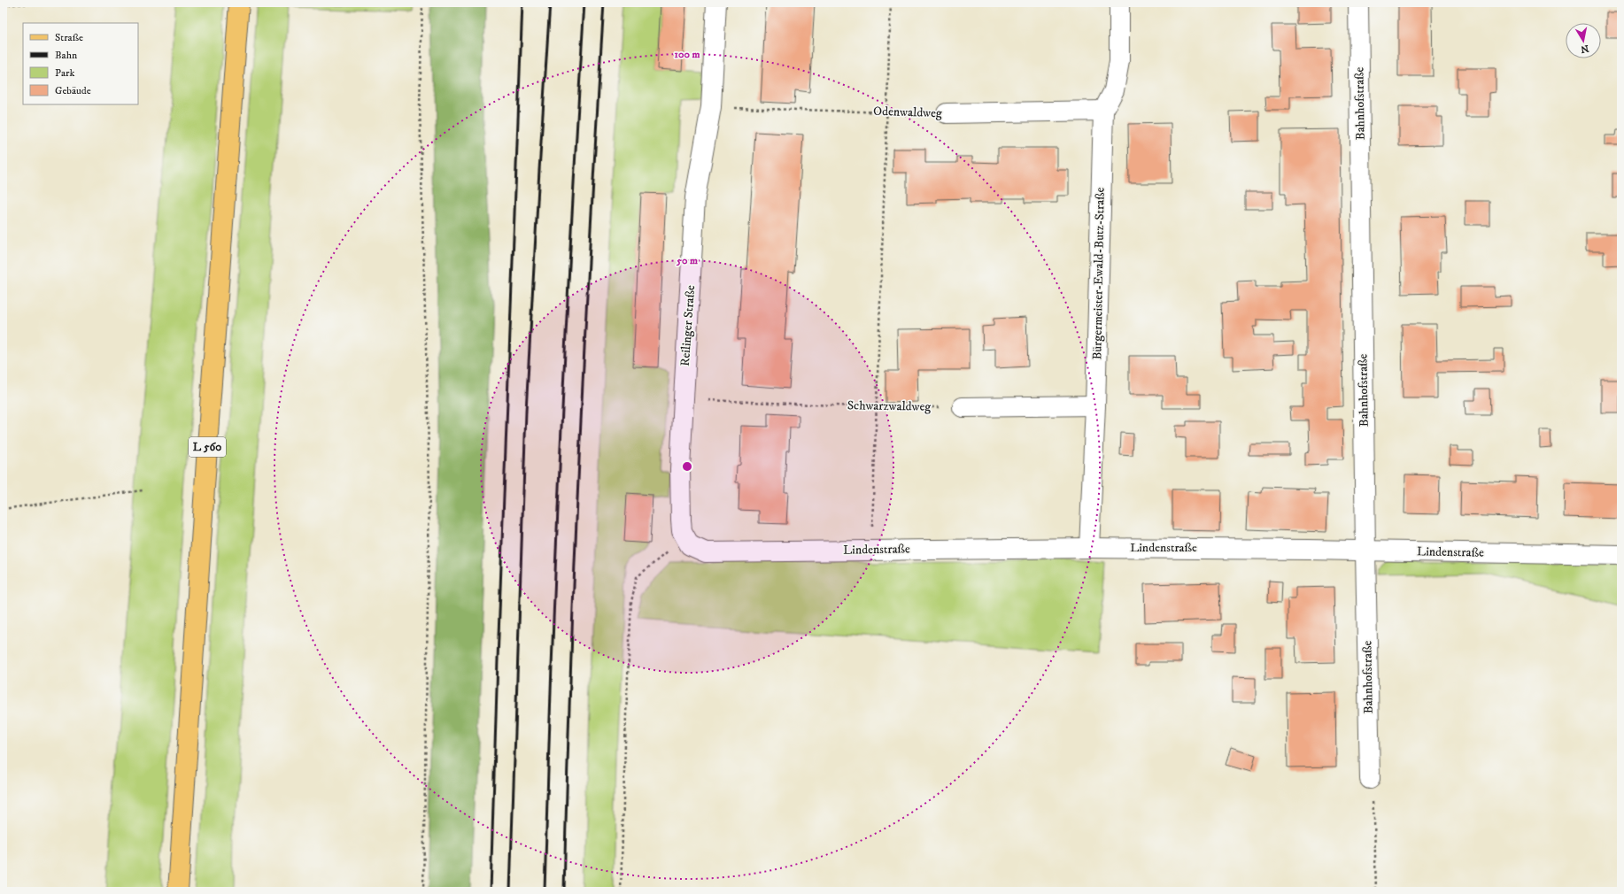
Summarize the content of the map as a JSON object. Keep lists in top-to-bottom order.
{
  "streets": {
    "main road": ["L 560"],
    "street": [
      "Bahnhofstraße",
      "Odenwaldweg",
      "Bürgermeister-Ewald-Butz-Straße",
      "Reilinger Straße",
      "Lindenstraße"
    ],
    "path": ["Schwarzwaldweg"]
  },
  "crossings": [
    ["Bahnhofstraße", "Lindenstraße"],
    ["Odenwaldweg", "Bürgermeister-Ewald-Butz-Straße"],
    ["Odenwaldweg", "Reilinger Straße"],
    ["Bürgermeister-Ewald-Butz-Straße", "Lindenstraße"],
    ["Reilinger Straße", "Schwarzwaldweg"],
    ["Reilinger Straße", "Lindenstraße"]
  ],
  "legend": [
    "Straße",
    "Bahn",
    "Park",
    "Gebäude"
  ],
  "north": "bottom",
  "rings": ["100 m", "50 m"]
}
